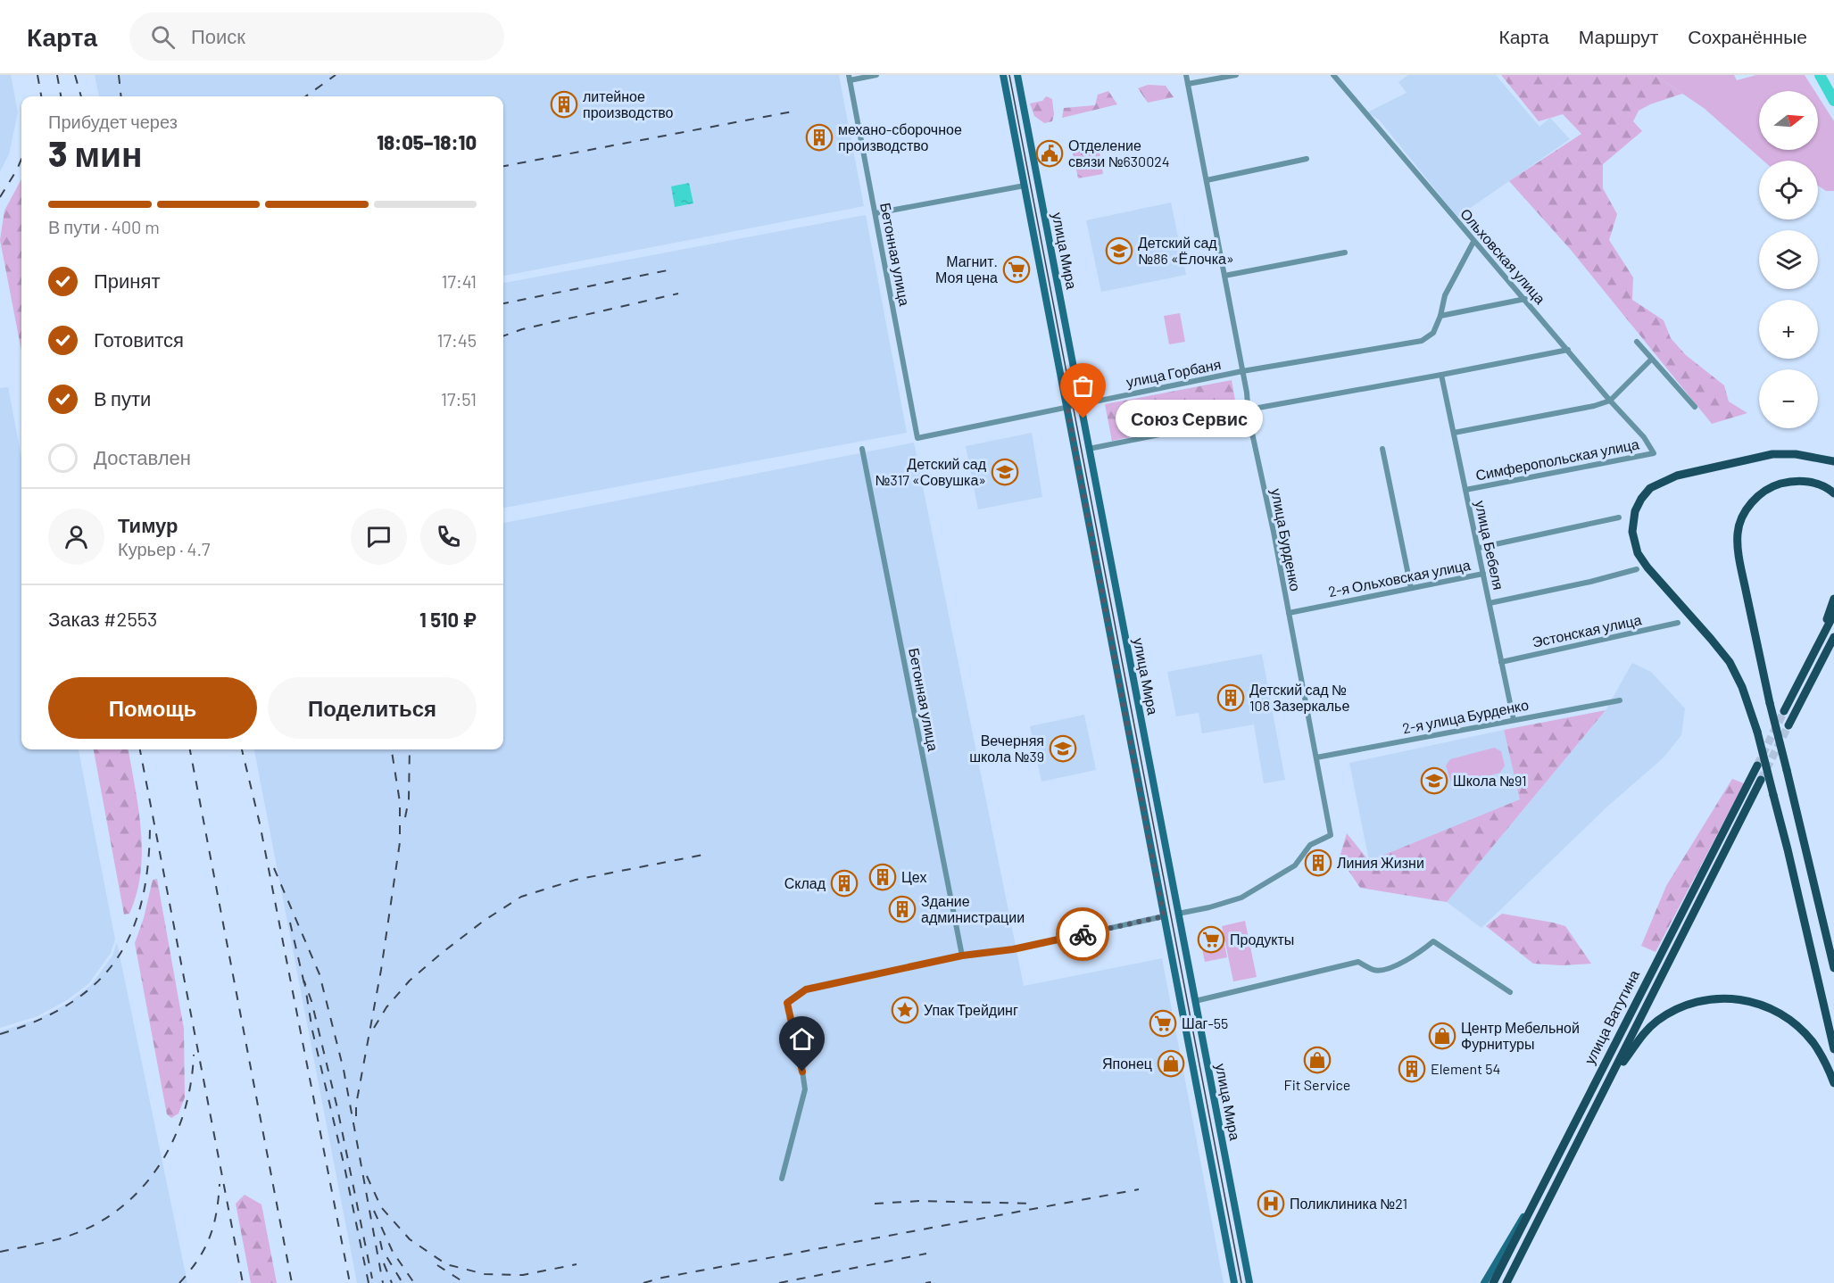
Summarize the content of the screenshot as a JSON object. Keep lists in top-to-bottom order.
{
  "streets": {
    "main road": ["улица Ватутина"],
    "street": [
      "улица Мира",
      "Бетонная улица",
      "Ольховская улица",
      "улица Горбаня",
      "Симферопольская улица",
      "улица Бурденко",
      "улица Бебеля",
      "2-я Ольховская улица",
      "Эстонская улица",
      "2-я улица Бурденко"
    ]
  },
  "crossings": [
    ["улица Мира", "улица Горбаня"],
    ["улица Мира", "улица Бурденко"],
    ["Бетонная улица", "улица Горбаня"],
    ["Ольховская улица", "Симферопольская улица"],
    ["улица Горбаня", "улица Бурденко"],
    ["Симферопольская улица", "улица Бебеля"],
    ["улица Бурденко", "2-я Ольховская улица"],
    ["улица Бурденко", "2-я улица Бурденко"],
    ["улица Бебеля", "2-я Ольховская улица"],
    ["улица Бебеля", "Эстонская улица"],
    ["улица Бебеля", "2-я улица Бурденко"]
  ],
  "places": {
    "building": [
      "литейное производство",
      "механо-сборочное производство",
      "Детский сад № 108 Зазеркалье",
      "Линия Жизни",
      "Цех",
      "Склад",
      "Здание администрации",
      "Element 54"
    ],
    "public building": ["Отделение связи №630024"],
    "school or university": [
      "Детский сад №86 «Ёлочка»",
      "Детский сад №317 «Совушка»",
      "Вечерняя школа №39",
      "Школа №91"
    ],
    "supermarket": ["Магнит. Моя цена", "Продукты", "Шаг-55"],
    "other": ["Союз Сервис"],
    "place": ["Упак Трейдинг"],
    "shop": ["Центр Мебельной Фурнитуры", "Fit Service", "Японец"],
    "hospital": ["Поликлиника №21"]
  },
  "north": "right",
  "page": {
    "header": "Карта",
    "search": "Поиск",
    "nav": ["Карта", "Маршрут", "Сохранённые"],
    "map_buttons": ["+", "−"],
    "heading": ["3 мин", "Прибудет через", "18:05–18:10"],
    "panel": [
      "Тимур",
      "Курьер · 4.7",
      "Заказ #2553",
      "1 510 ₽"
    ],
    "bar": "В пути · 400 m",
    "list": [
      ["Принят", "17:41"],
      ["Готовится", "17:45"],
      ["В пути", "17:51"],
      "Доставлен"
    ],
    "bubble": "Союз Сервис",
    "buttons": ["Помощь", "Поделиться"]
  }
}
